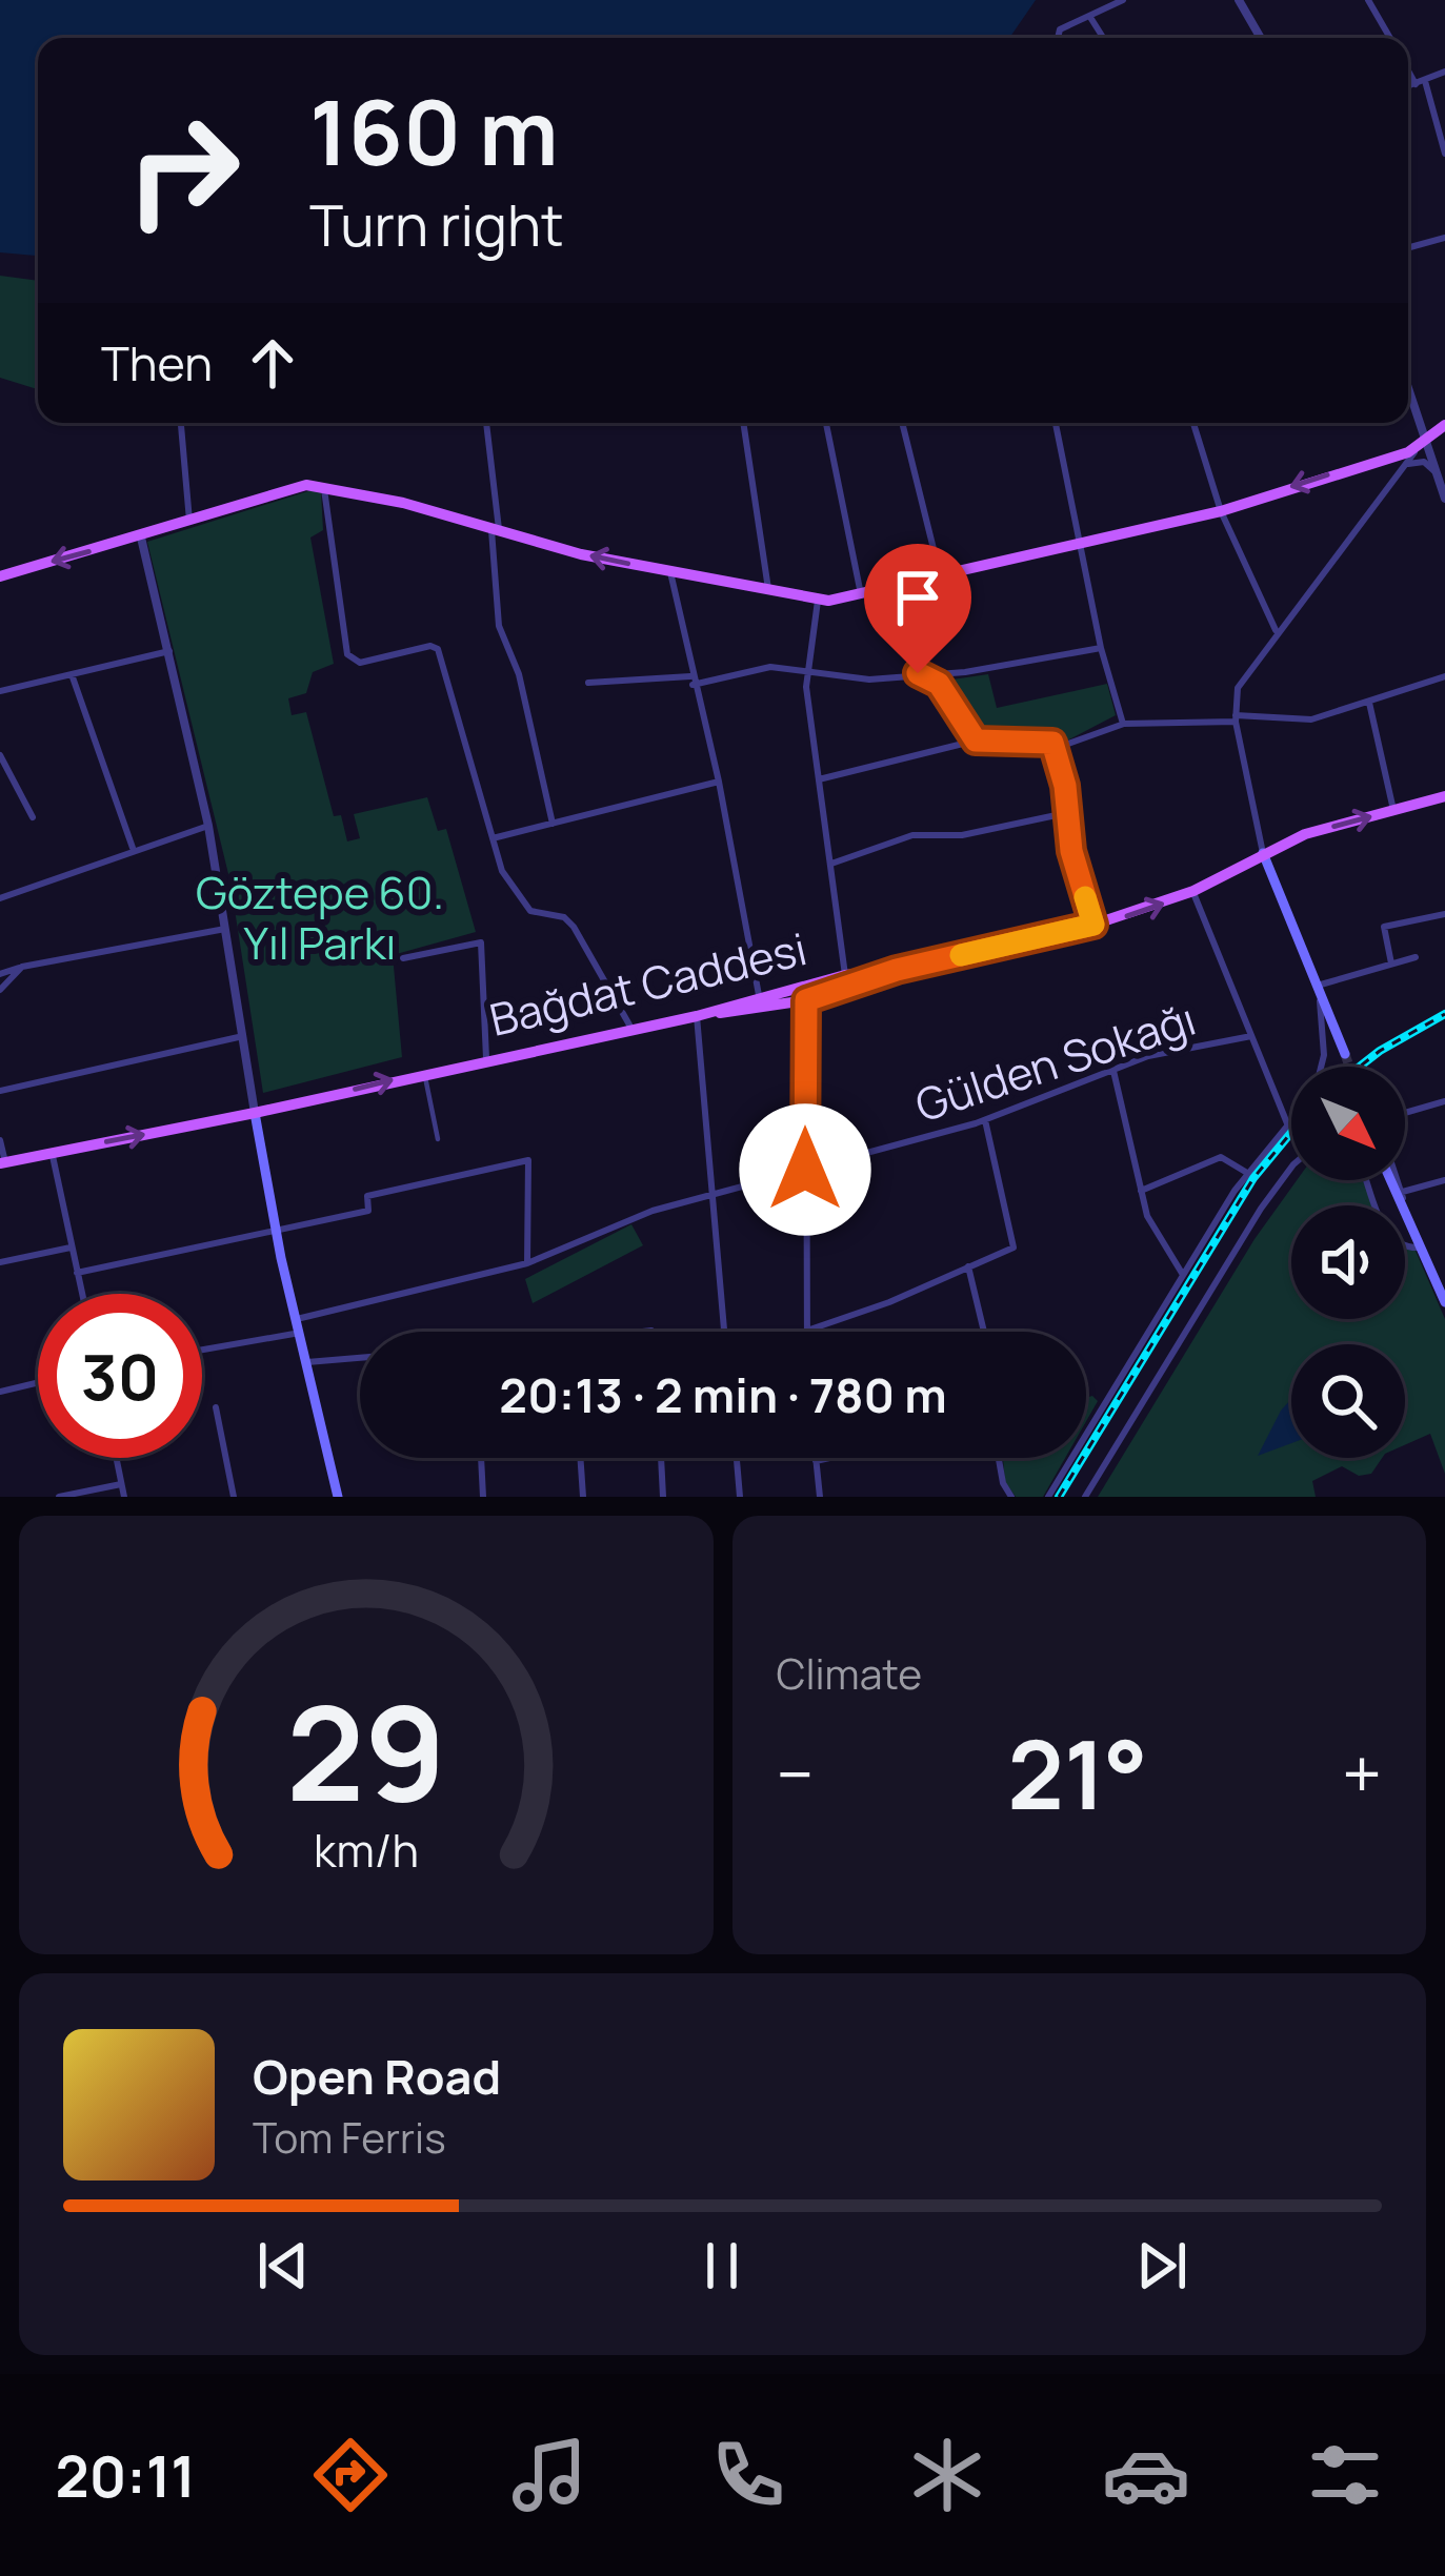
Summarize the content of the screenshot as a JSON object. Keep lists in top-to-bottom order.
{
  "streets": {
    "main road": ["Bağdat Caddesi"],
    "street": ["Gülden Sokağı"]
  },
  "one_way": ["Bağdat Caddesi"],
  "parks": ["Göztepe 60. Yıl Parkı"],
  "north": "bottom right",
  "page": {
    "turn": ["160 m", "Turn right"],
    "then": "Then",
    "limit": "30",
    "trip": "20:13 · 2 min · 780 m",
    "tile": "Climate",
    "heat": ["−", "21°", "+"],
    "song": ["Open Road", "Tom Ferris"],
    "tabs": "20:11",
    "gauge": ["29", "km/h"]
  }
}
